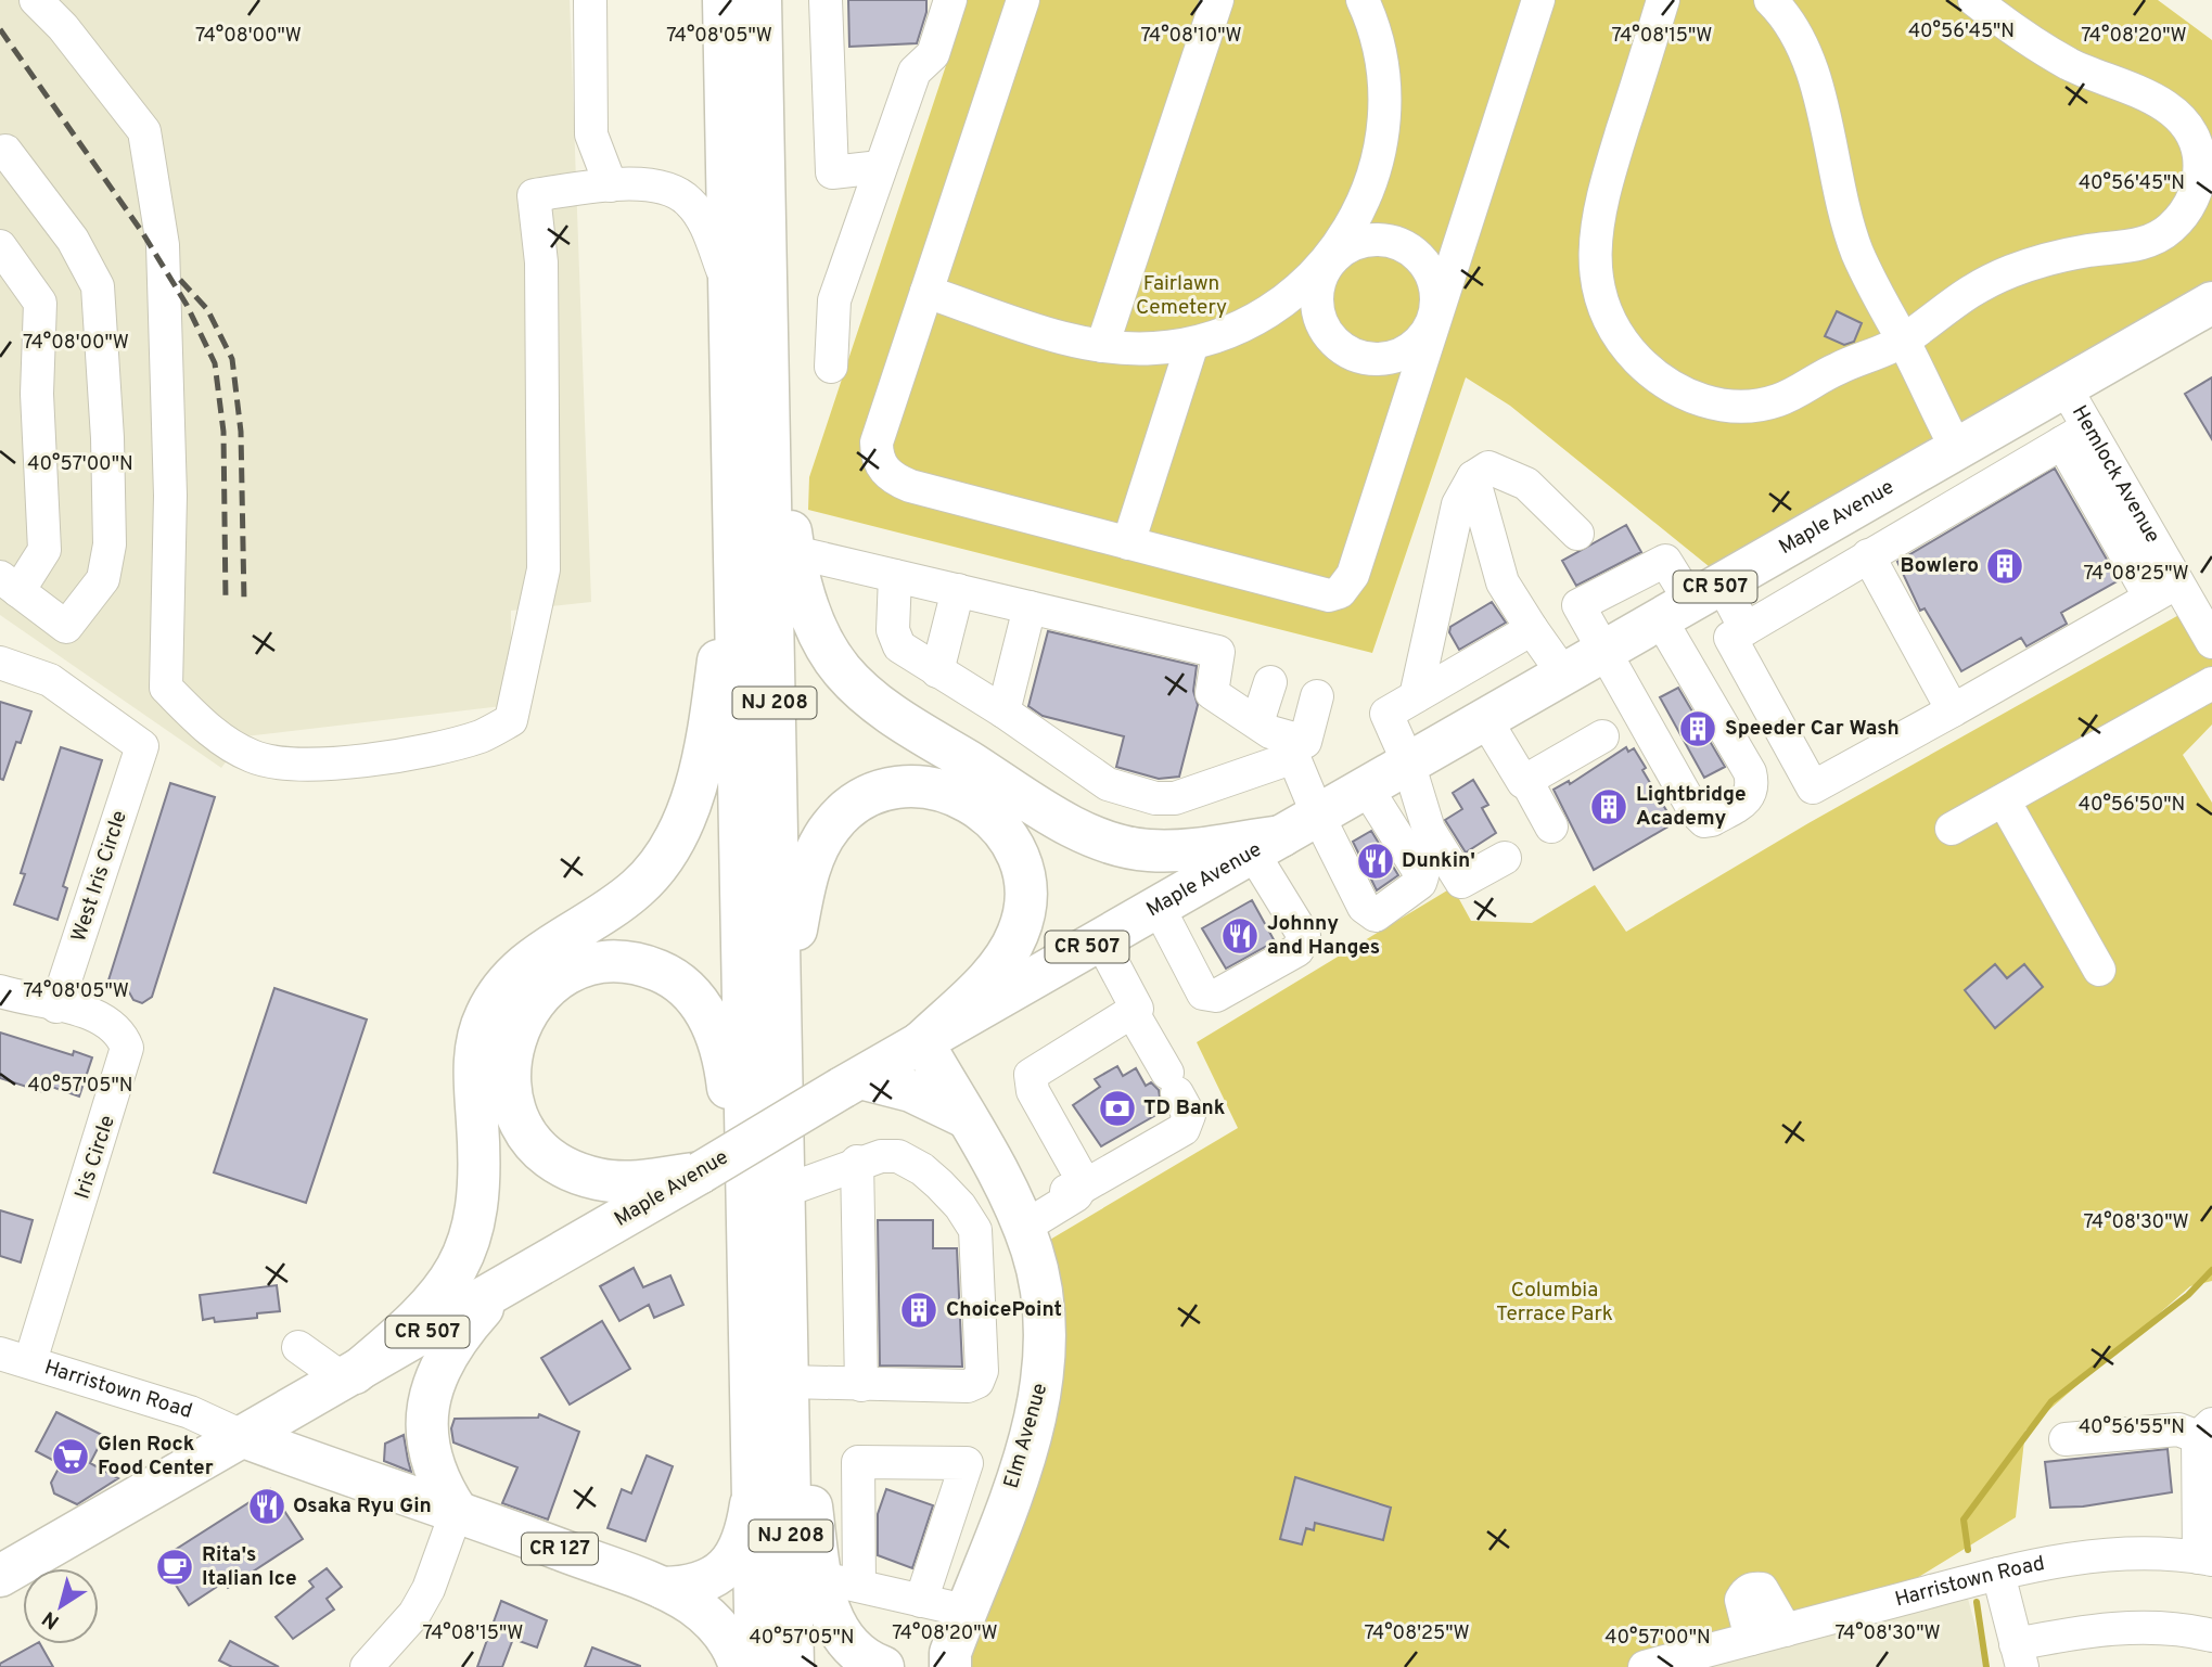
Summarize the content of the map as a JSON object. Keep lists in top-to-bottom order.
{
  "streets": {
    "main road": [
      "Maple Avenue",
      "CR 507",
      "NJ 208",
      "Harristown Road",
      "Elm Avenue",
      "CR 127"
    ],
    "street": ["Hemlock Avenue", "West Iris Circle", "Iris Circle"]
  },
  "crossings": [
    ["Hemlock Avenue", "Maple Avenue"],
    ["Maple Avenue", "Harristown Road"],
    ["Maple Avenue", "Elm Avenue"],
    ["West Iris Circle", "Iris Circle"],
    ["Iris Circle", "Harristown Road"]
  ],
  "parks": ["Fairlawn Cemetery", "Columbia Terrace Park"],
  "places": {
    "building": [
      "Bowlero",
      "Speeder Car Wash",
      "Lightbridge Academy",
      "ChoicePoint"
    ],
    "restaurant": ["Dunkin'", "Johnny and Hanges", "Osaka Ryu Gin"],
    "bank": ["TD Bank"],
    "supermarket": ["Glen Rock Food Center"],
    "cafe": ["Rita's Italian Ice"]
  },
  "north": "bottom left",
  "coordinates": [
    "40°56'45\"N",
    "74°08'05\"W",
    "74°08'10\"W",
    "74°08'00\"W",
    "74°08'15\"W",
    "74°08'20\"W",
    "40°57'00\"N",
    "74°08'25\"W",
    "40°56'50\"N",
    "40°57'05\"N",
    "74°08'30\"W",
    "40°56'55\"N"
  ]
}
